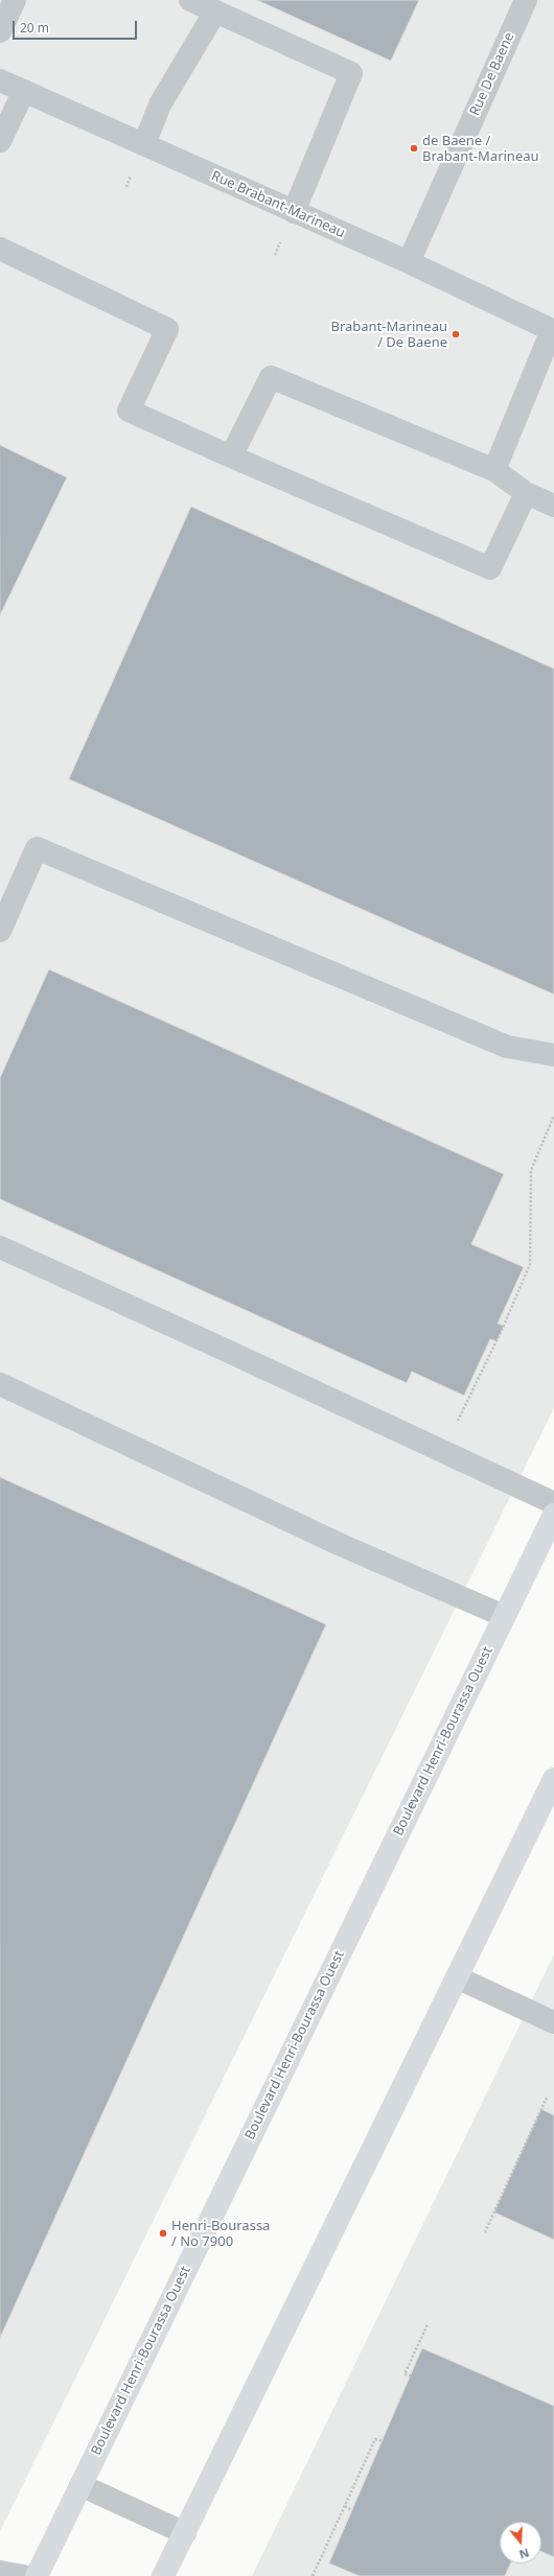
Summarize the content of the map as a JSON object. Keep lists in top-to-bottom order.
{
  "streets": {
    "main road": ["Boulevard Henri-Bourassa Ouest"],
    "street": ["Rue De Baene", "Rue Brabant-Marineau"]
  },
  "crossings": [
    ["Rue De Baene", "Rue Brabant-Marineau"]
  ],
  "places": ["de Baene / Brabant-Marineau", "Brabant-Marineau / De Baene", "Henri-Bourassa / No 7900"],
  "scale_bar": "20 m",
  "north": "bottom"
}
